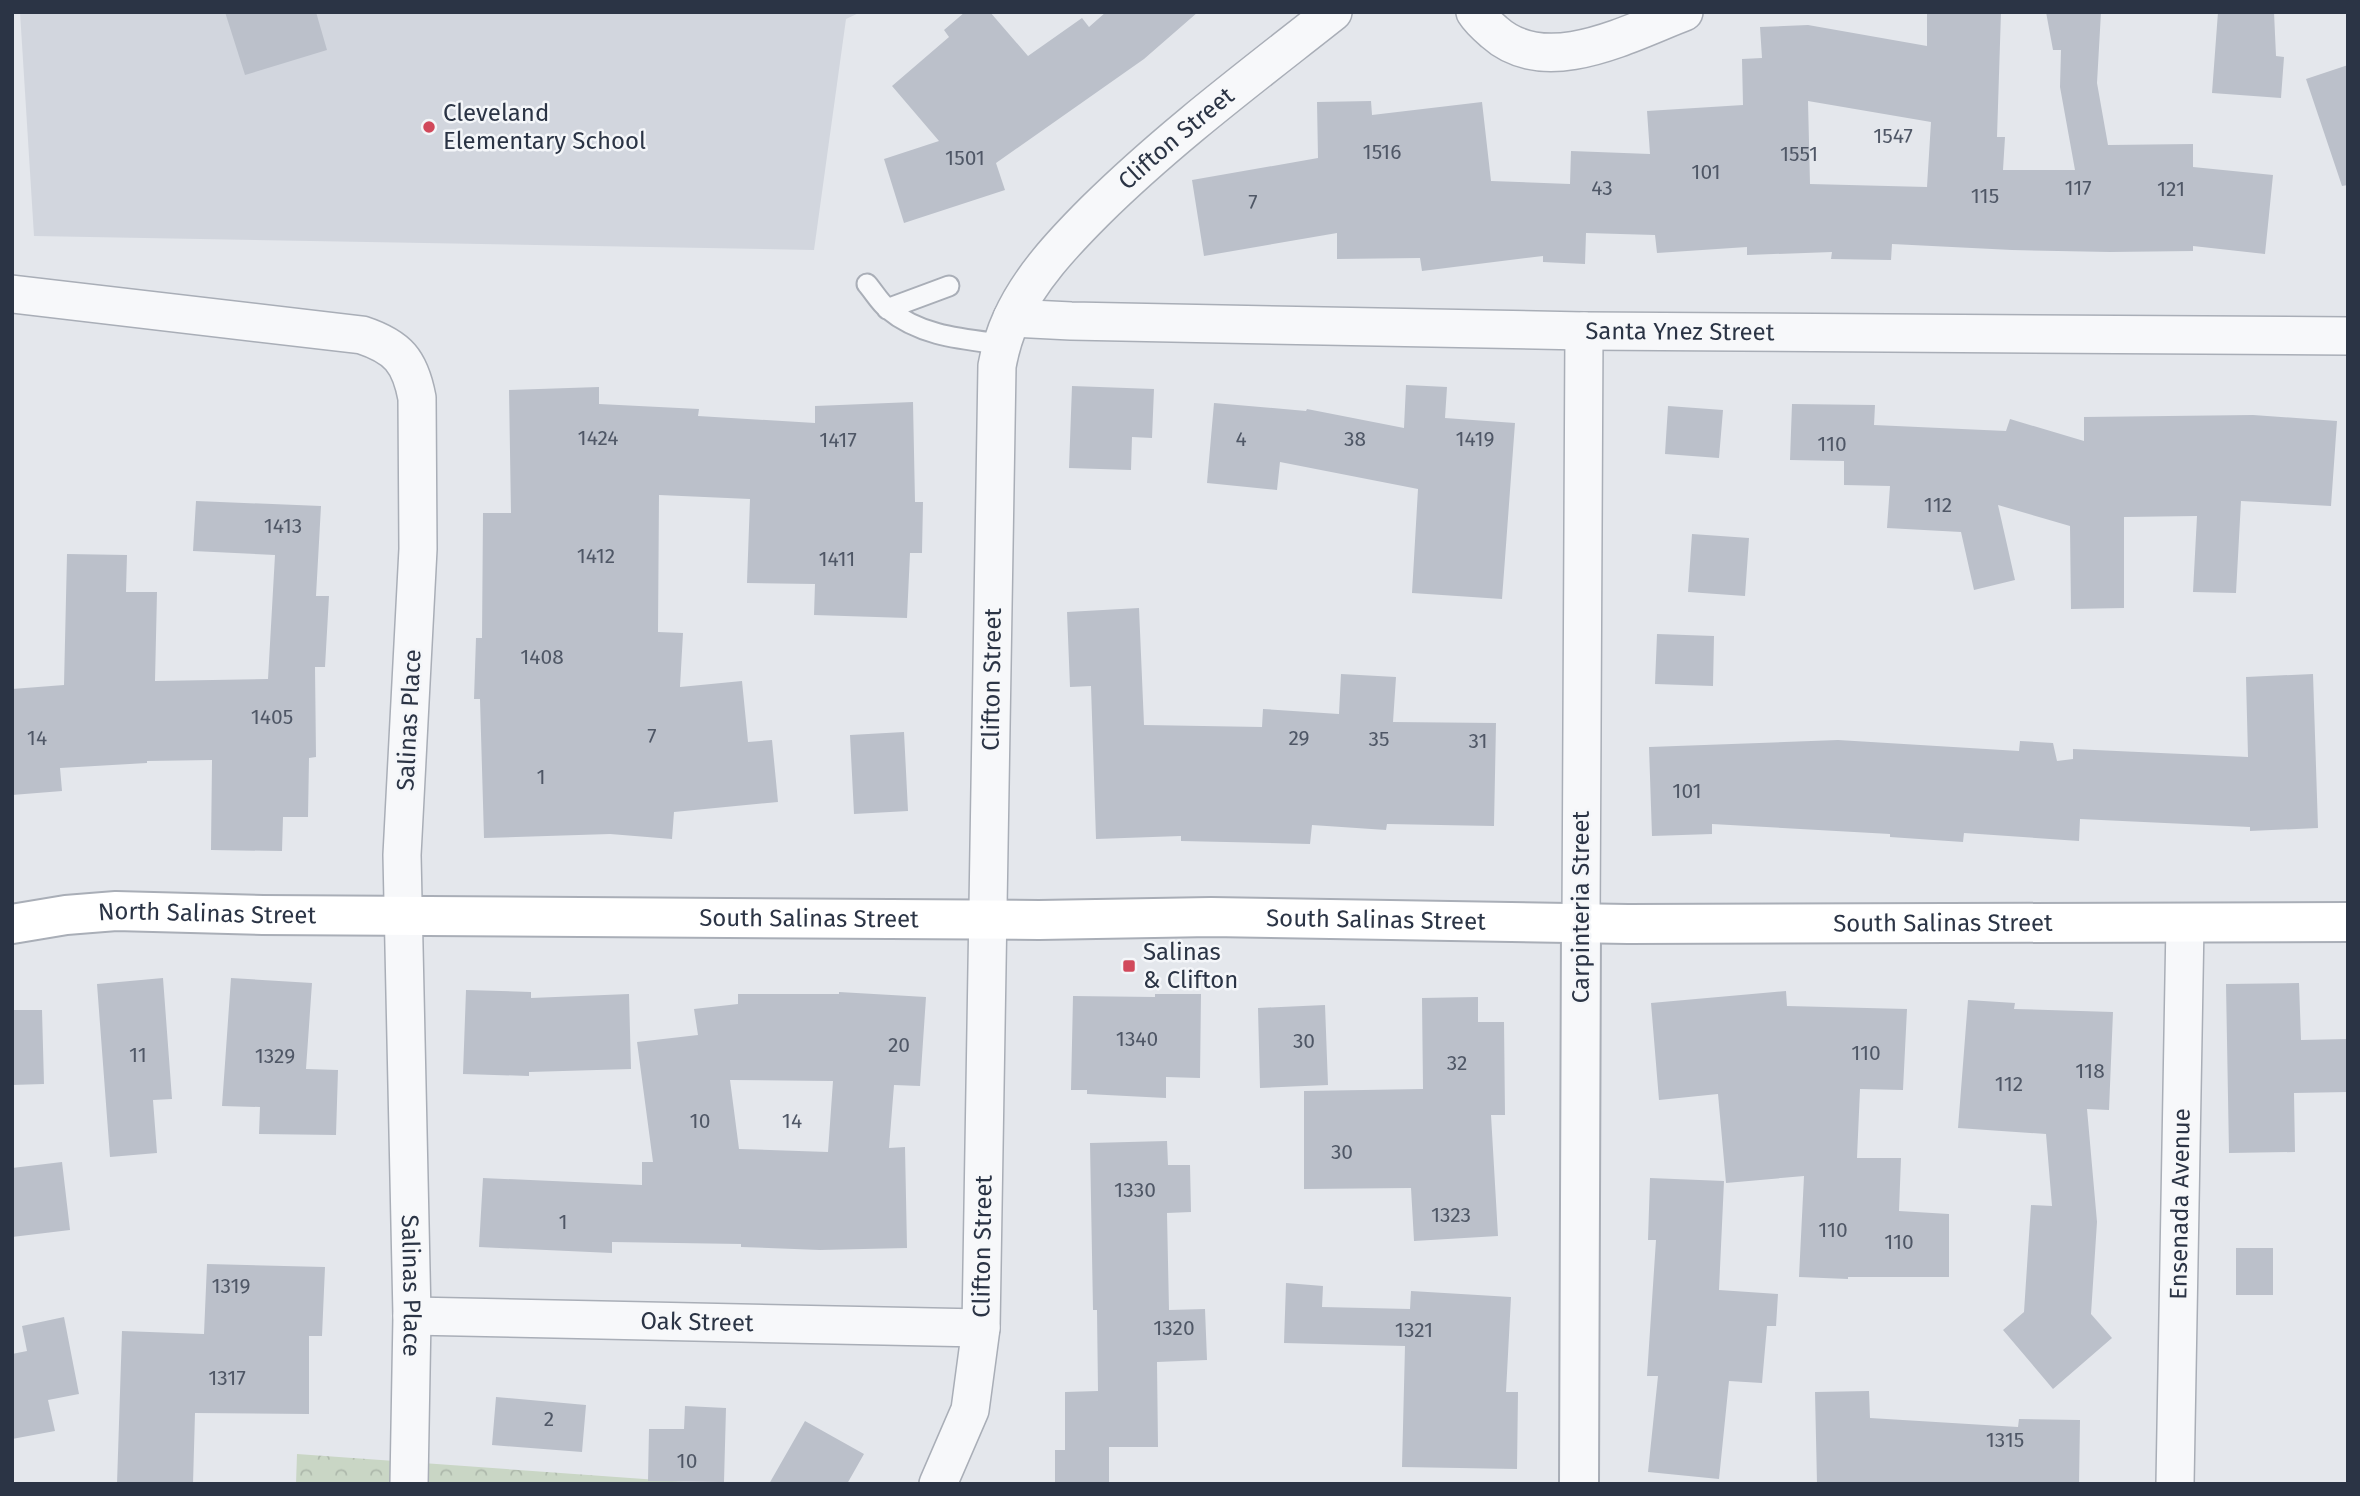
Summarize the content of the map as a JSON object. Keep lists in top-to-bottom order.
{
  "streets": {
    "main road": ["North Salinas Street", "South Salinas Street"],
    "street": [
      "Clifton Street",
      "Santa Ynez Street",
      "Salinas Place",
      "Carpinteria Street",
      "Ensenada Avenue",
      "Oak Street"
    ]
  },
  "crossings": [
    ["Clifton Street", "Santa Ynez Street"],
    ["Clifton Street", "South Salinas Street"],
    ["Clifton Street", "Oak Street"],
    ["Santa Ynez Street", "Carpinteria Street"],
    ["Salinas Place", "North Salinas Street"],
    ["Salinas Place", "South Salinas Street"],
    ["Salinas Place", "Oak Street"],
    ["Carpinteria Street", "South Salinas Street"],
    ["North Salinas Street", "South Salinas Street"],
    ["South Salinas Street", "Ensenada Avenue"]
  ],
  "places": {
    "other": ["Cleveland Elementary School"],
    "transit": ["Salinas & Clifton"]
  },
  "house_numbers": [
    "1547",
    "1516",
    "1551",
    "1501",
    "101",
    "43",
    "117",
    "121",
    "115",
    "7",
    "1424",
    "4",
    "38",
    "1419",
    "1417",
    "110",
    "112",
    "1413",
    "1412",
    "1411",
    "1408",
    "1405",
    "7",
    "14",
    "29",
    "35",
    "31",
    "1",
    "101",
    "1340",
    "30",
    "20",
    "110",
    "11",
    "1329",
    "32",
    "118",
    "112",
    "10",
    "14",
    "30",
    "1330",
    "1323",
    "1",
    "110",
    "110",
    "1319",
    "1320",
    "1321",
    "1317",
    "2",
    "1315",
    "10"
  ]
}
